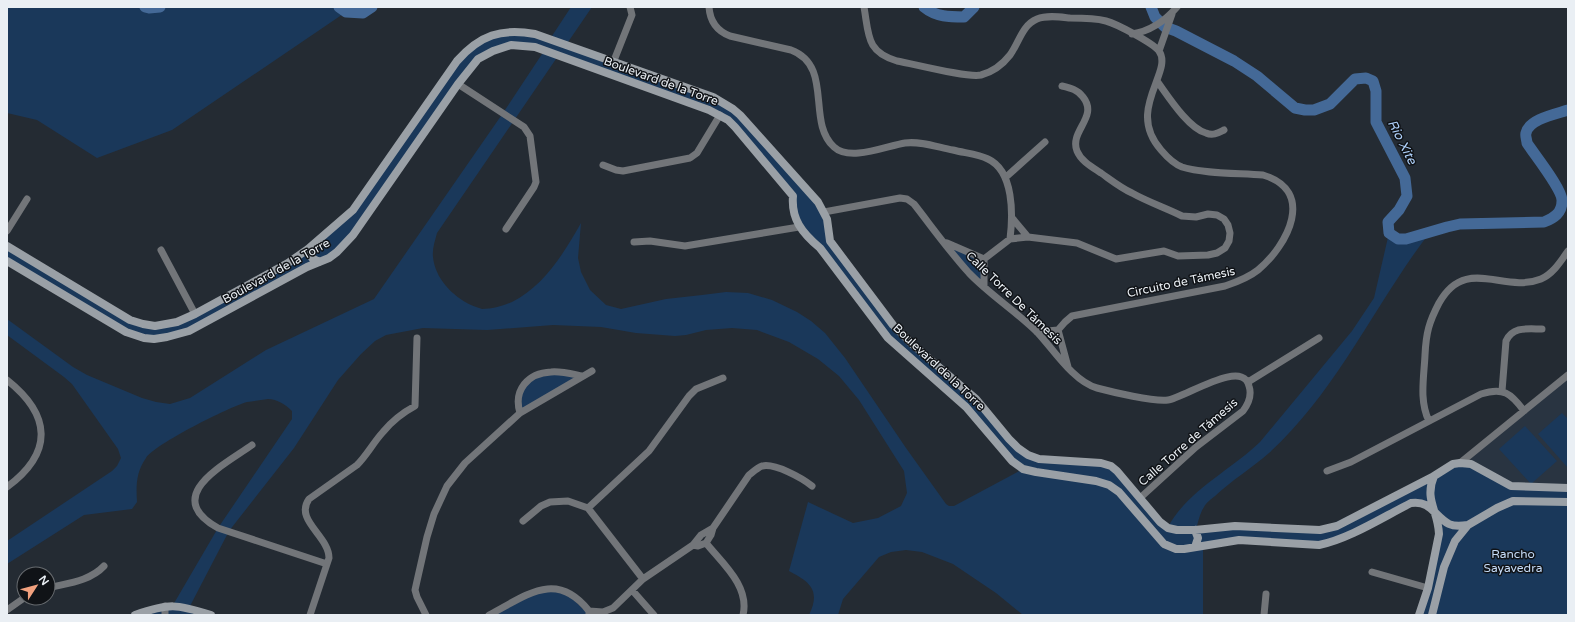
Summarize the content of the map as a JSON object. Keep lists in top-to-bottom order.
{
  "streets": {
    "street": [
      "Boulevard de la Torre",
      "Circuito de Támesis",
      "Calle Torre De Támesis",
      "Calle Torre de Támesis"
    ]
  },
  "crossings": [
    ["Boulevard de la Torre", "Calle Torre De Támesis"],
    ["Boulevard de la Torre", "Calle Torre de Támesis"]
  ],
  "water": ["Rio Xite"],
  "parks": ["Rancho Sayavedra"],
  "north": "top right"
}
